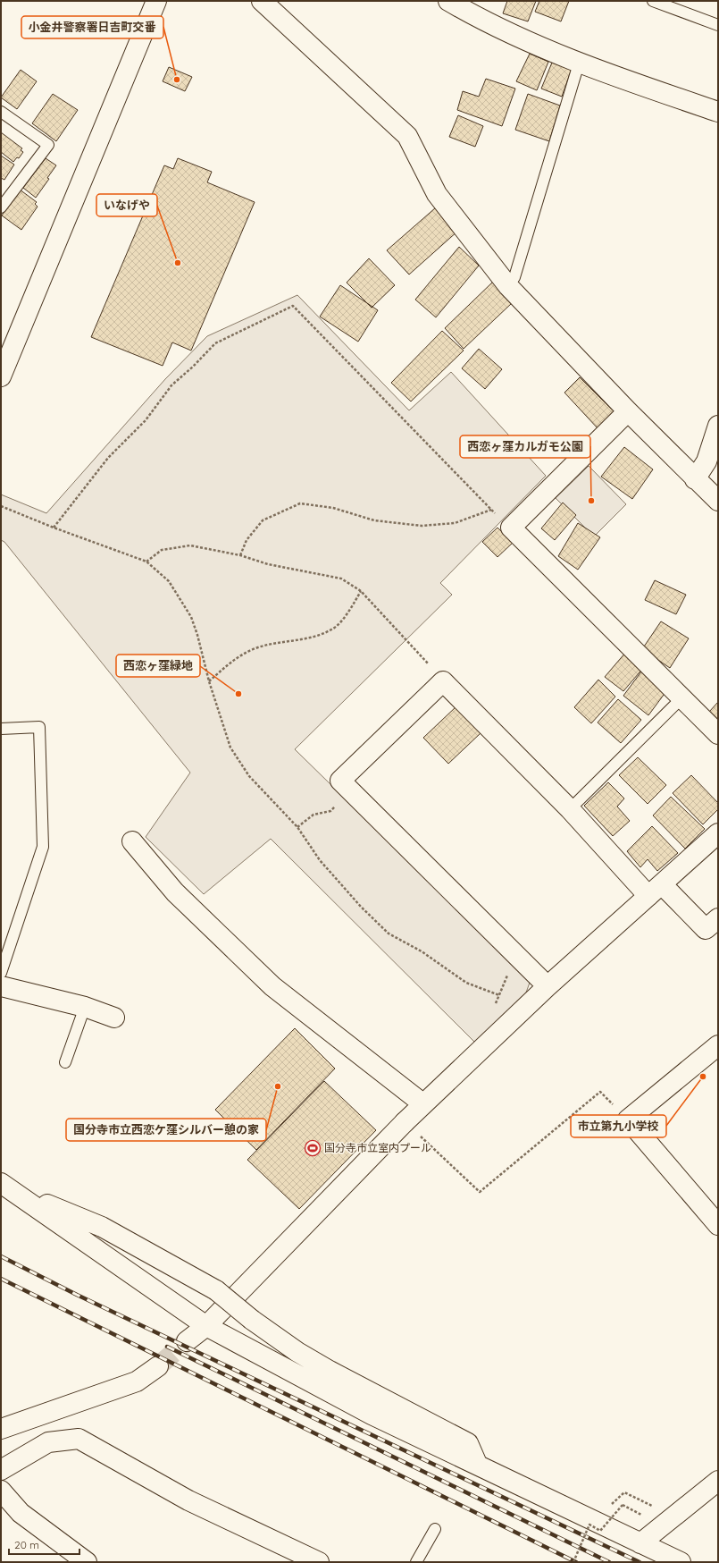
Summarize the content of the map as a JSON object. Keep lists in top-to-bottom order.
{
  "places": {
    "other": [
      "小金井警察署日吉町交番",
      "いなげや",
      "西恋ヶ窪カルガモ公園",
      "西恋ヶ窪緑地",
      "市立第九小学校",
      "国分寺市立西恋ケ窪シルバー憩の家"
    ],
    "sports": ["国分寺市立室内プール"]
  },
  "scale_bar": "20 m"
}
